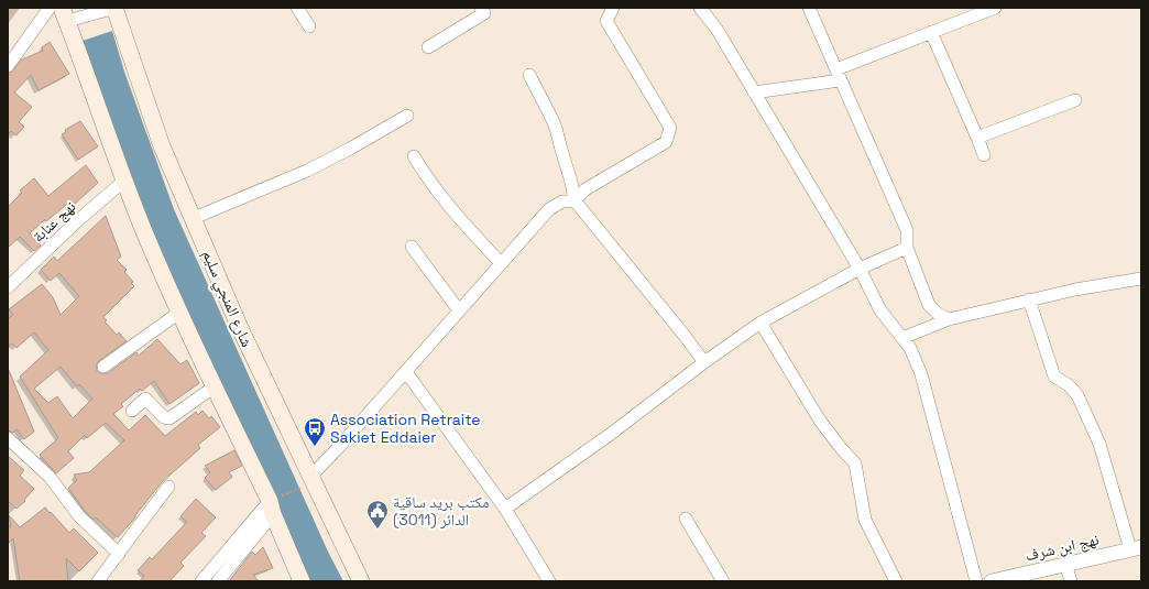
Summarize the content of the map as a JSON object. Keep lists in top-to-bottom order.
{
  "streets": {
    "main road": ["شارع المنجي سليم"],
    "street": ["نهج عنابة", "نهج ابن شرف"]
  },
  "places": {
    "bus stop": ["Association Retraite Sakiet Eddaier"],
    "public building": ["مكتب بريد ساقية الدائر (3011)"]
  }
}
